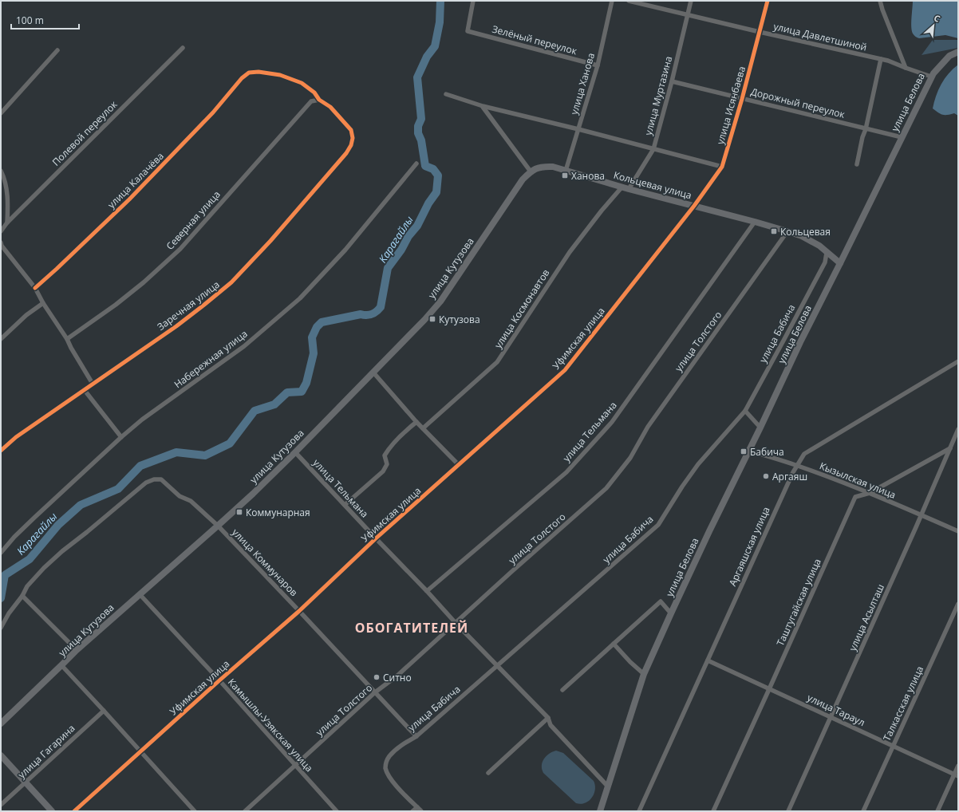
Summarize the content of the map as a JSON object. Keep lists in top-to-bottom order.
{
  "streets": {
    "main road": ["улица Белова", "Кольцевая улица", "улица Кутузова"],
    "street": [
      "улица Давлетшиной",
      "Зелёный переулок",
      "улица Ханова",
      "улица Муртазина",
      "Дорожный переулок",
      "улица Исянбаева",
      "Полевой переулок",
      "улица Калачёва",
      "Северная улица",
      "Заречная улица",
      "улица Космонавтов",
      "улица Бабича",
      "Уфимская улица",
      "улица Толстого",
      "Набережная улица",
      "улица Тельмана",
      "Кызылская улица",
      "Аргаяшская улица",
      "улица Коммунаров",
      "Таштугайская улица",
      "улица Асылташ",
      "Талкасская улица",
      "улица Тараул",
      "Камышлы-Узякская улица",
      "улица Гагарина"
    ]
  },
  "crossings": [
    ["улица Давлетшиной", "улица Муртазина"],
    ["улица Давлетшиной", "улица Белова"],
    ["улица Давлетшиной", "улица Исянбаева"],
    ["Зелёный переулок", "улица Ханова"],
    ["улица Ханова", "Кольцевая улица"],
    ["улица Муртазина", "Дорожный переулок"],
    ["улица Муртазина", "Кольцевая улица"],
    ["улица Муртазина", "улица Космонавтов"],
    ["улица Белова", "Дорожный переулок"],
    ["улица Белова", "Кольцевая улица"],
    ["улица Белова", "Кызылская улица"],
    ["Дорожный переулок", "улица Исянбаева"],
    ["улица Исянбаева", "Кольцевая улица"],
    ["улица Исянбаева", "Уфимская улица"],
    ["улица Калачёва", "Северная улица"],
    ["улица Калачёва", "Заречная улица"],
    ["Кольцевая улица", "улица Кутузова"],
    ["Кольцевая улица", "улица Космонавтов"],
    ["Кольцевая улица", "улица Бабича"],
    ["Кольцевая улица", "Уфимская улица"],
    ["Кольцевая улица", "улица Толстого"],
    ["Кольцевая улица", "улица Тельмана"],
    ["Северная улица", "Заречная улица"],
    ["улица Кутузова", "улица Тельмана"],
    ["улица Кутузова", "улица Коммунаров"],
    ["улица Кутузова", "Камышлы-Узякская улица"],
    ["улица Бабича", "улица Тельмана"],
    ["улица Бабича", "улица Коммунаров"],
    ["Уфимская улица", "улица Тельмана"],
    ["Уфимская улица", "улица Коммунаров"],
    ["Уфимская улица", "Камышлы-Узякская улица"],
    ["улица Толстого", "улица Тельмана"],
    ["улица Толстого", "улица Коммунаров"],
    ["улица Толстого", "Камышлы-Узякская улица"],
    ["Кызылская улица", "Аргаяшская улица"],
    ["Кызылская улица", "Таштугайская улица"],
    ["Кызылская улица", "улица Асылташ"],
    ["Аргаяшская улица", "улица Тараул"],
    ["Таштугайская улица", "улица Асылташ"],
    ["Таштугайская улица", "улица Тараул"],
    ["улица Асылташ", "улица Тараул"],
    ["Талкасская улица", "улица Тараул"]
  ],
  "districts": ["ОБОГАТИТЕЛЕЙ"],
  "water": ["Карагайлы"],
  "places": {
    "transit": [
      "Ханова",
      "Кольцевая",
      "Кутузова",
      "Бабича",
      "Коммунарная"
    ],
    "other": ["Аргаяш", "Ситно"]
  },
  "scale_bar": "100 m",
  "north": "top right"
}
